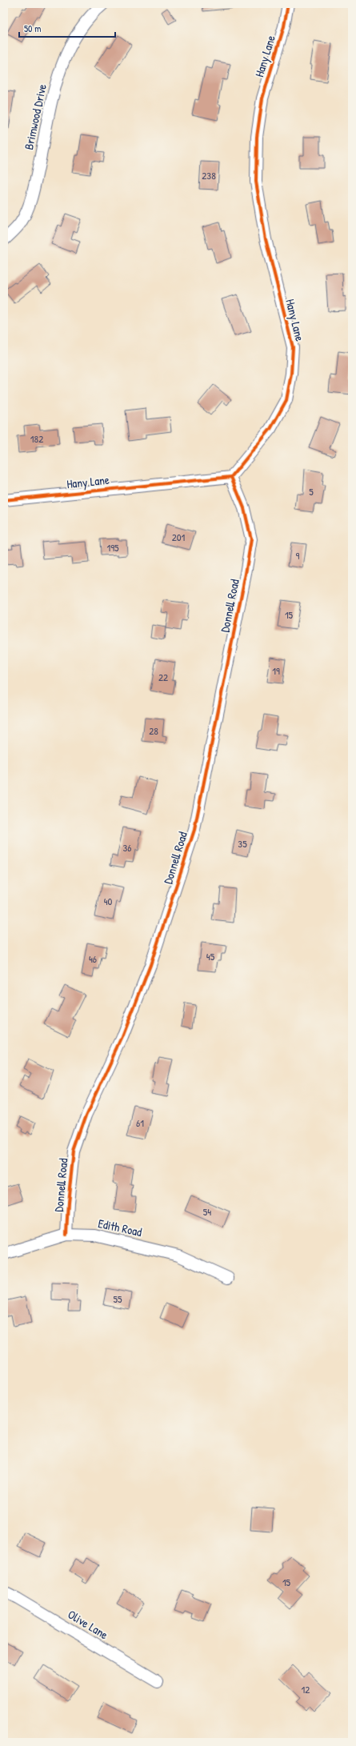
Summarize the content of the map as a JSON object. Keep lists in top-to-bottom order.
{
  "streets": {
    "street": [
      "Hany Lane",
      "Brimwood Drive",
      "Donnell Road",
      "Edith Road",
      "Olive Lane"
    ]
  },
  "crossings": [
    ["Hany Lane", "Donnell Road"],
    ["Donnell Road", "Edith Road"]
  ],
  "house_numbers": [
    "238",
    "182",
    "5",
    "201",
    "195",
    "9",
    "15",
    "19",
    "22",
    "28",
    "35",
    "36",
    "40",
    "45",
    "46",
    "61",
    "54",
    "55",
    "15",
    "12"
  ],
  "scale_bar": "50 m"
}
